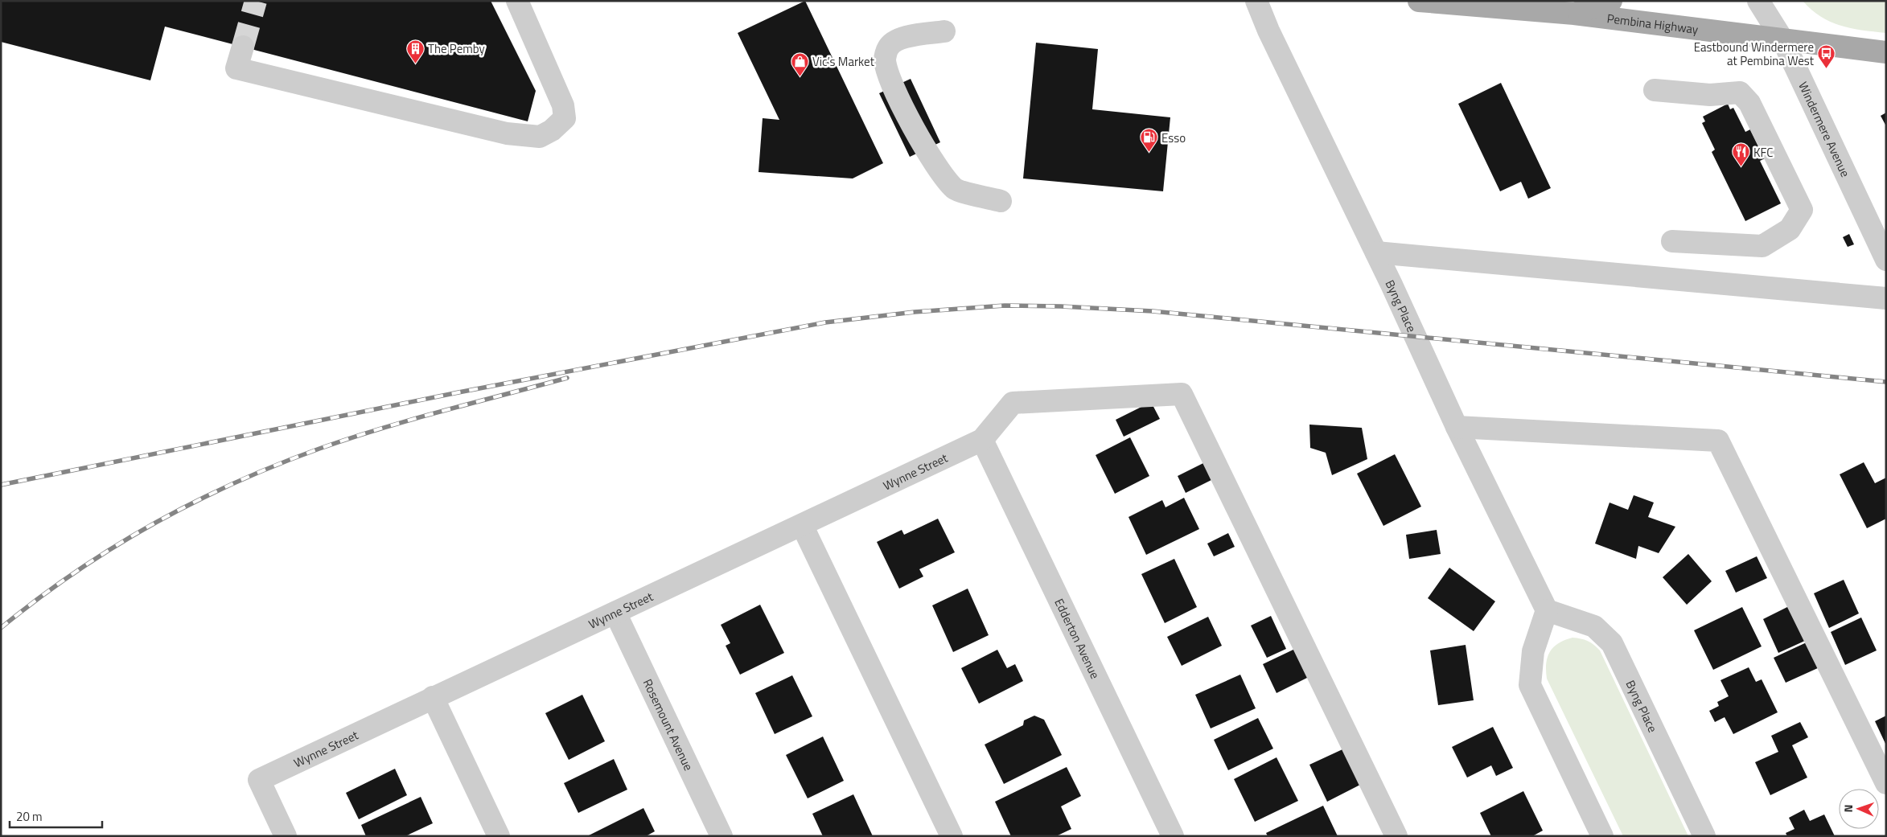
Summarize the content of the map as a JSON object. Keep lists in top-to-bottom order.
{
  "streets": {
    "main road": ["Pembina Highway"],
    "street": [
      "Windermere Avenue",
      "Byng Place",
      "Wynne Street",
      "Edderton Avenue",
      "Rosemount Avenue"
    ]
  },
  "crossings": [
    ["Pembina Highway", "Windermere Avenue"],
    ["Wynne Street", "Edderton Avenue"],
    ["Wynne Street", "Rosemount Avenue"]
  ],
  "places": {
    "building": ["The Pemby"],
    "bus stop": ["Eastbound Windermere at Pembina West"],
    "shop": ["Vic’s Market"],
    "fuel station": ["Esso"],
    "restaurant": ["KFC"]
  },
  "scale_bar": "20 m",
  "north": "left"
}
